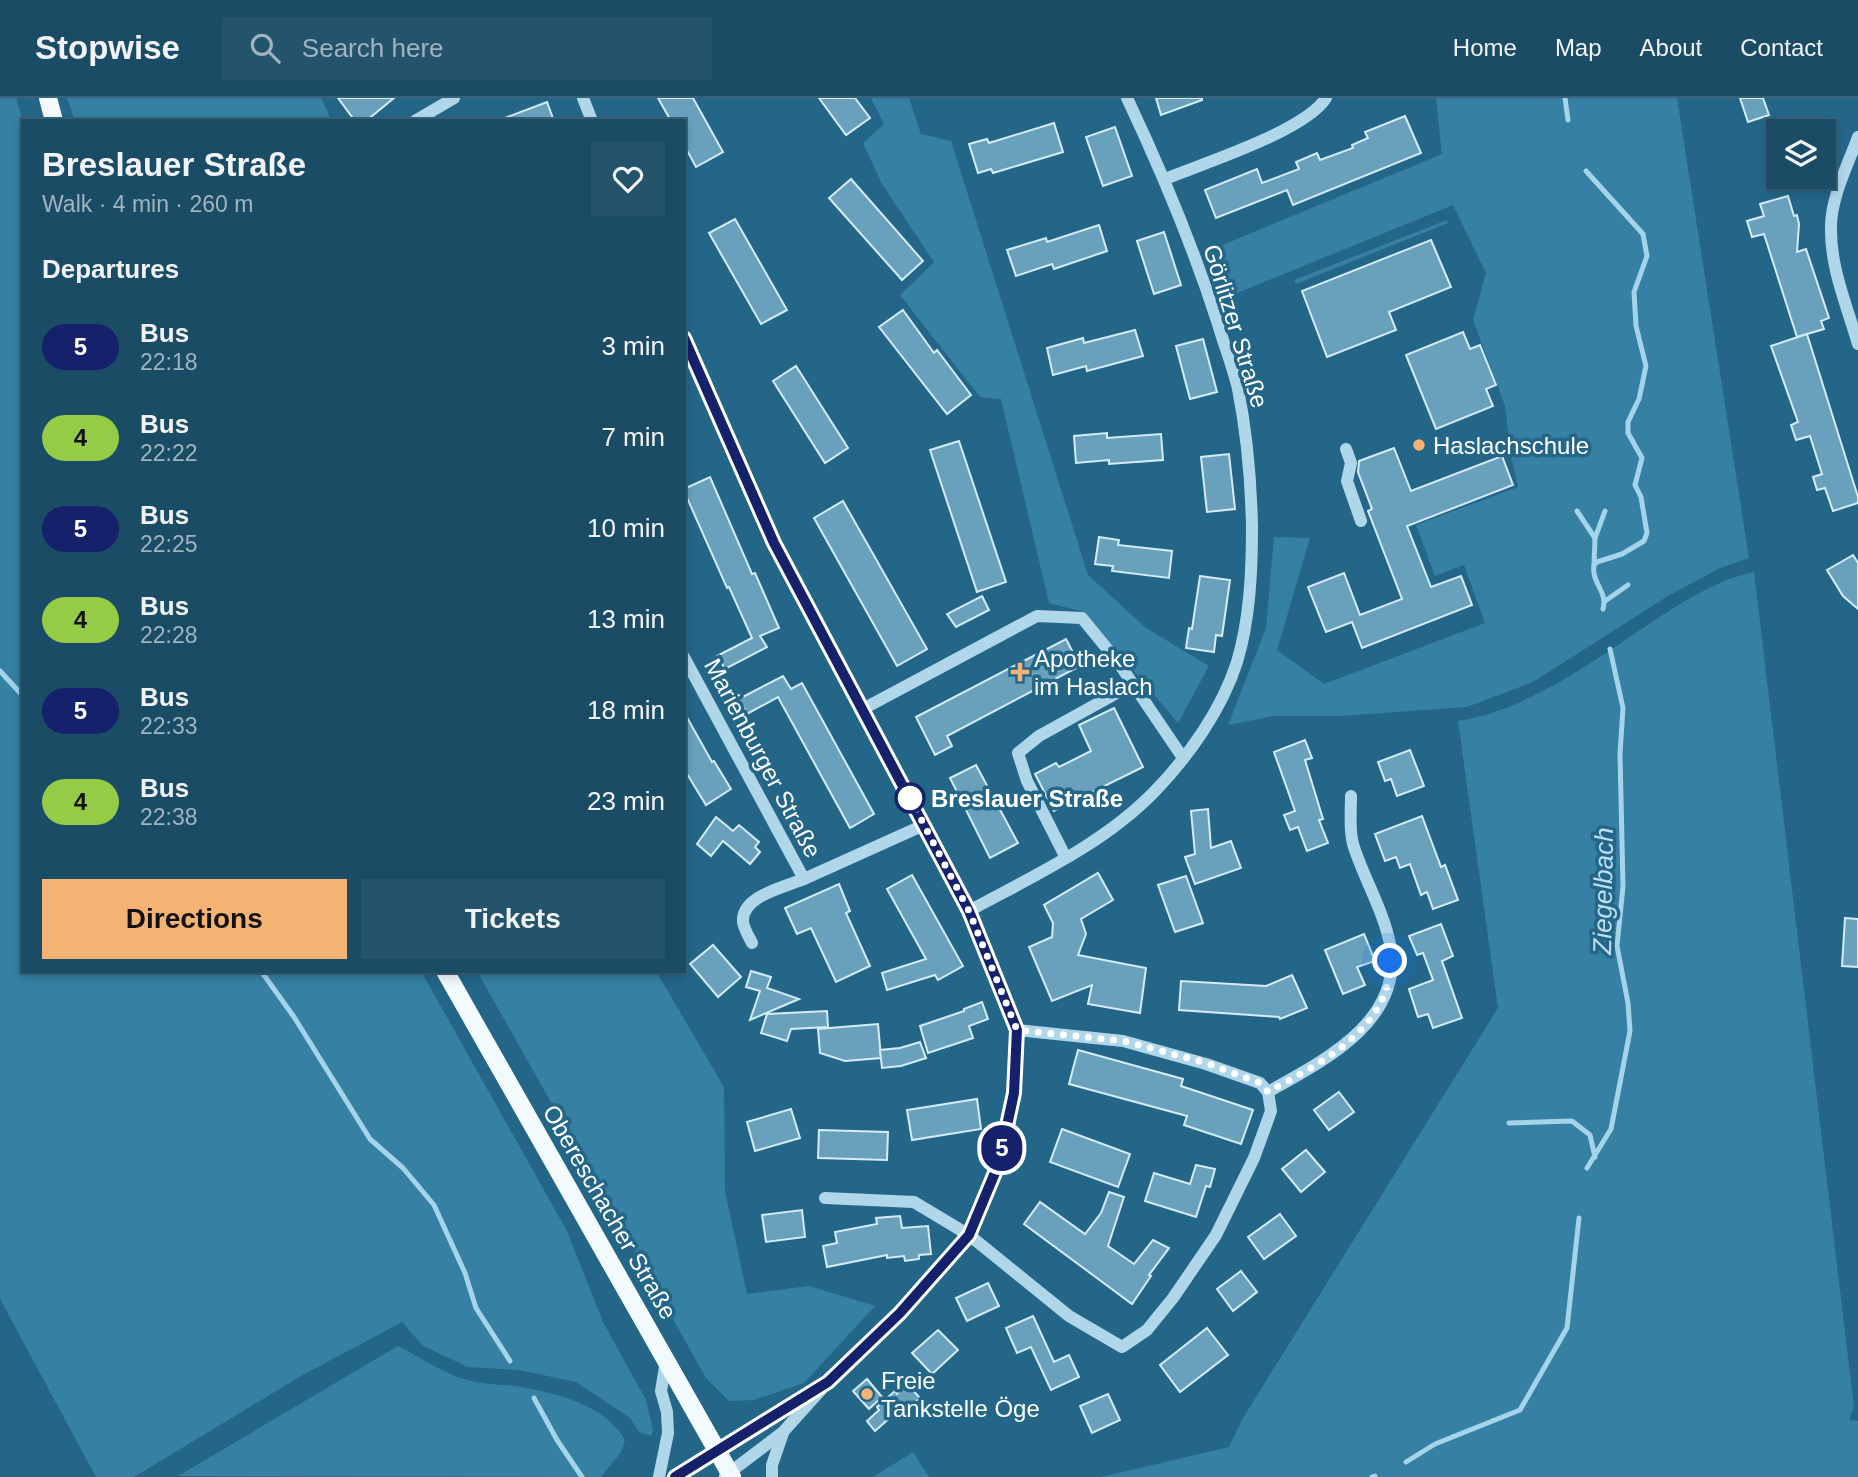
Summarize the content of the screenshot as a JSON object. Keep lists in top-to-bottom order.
{
  "streets": {
    "main road": ["Obereschacher Straße"],
    "street": ["Görlitzer Straße", "Marienburger Straße"]
  },
  "water": ["Ziegelbach"],
  "places": {
    "other": ["Haslachschule", "Breslauer Straße", "Freie Tankstelle Öge"],
    "health": ["Apotheke im Haslach"]
  },
  "lines": ["bus line 5"],
  "page": {
    "header": "Stopwise",
    "search": "Search here",
    "nav": [
      "Home",
      "Map",
      "About",
      "Contact"
    ],
    "on_map": "5",
    "heading": [
      ["Breslauer Straße", "Walk · 4 min · 260 m"],
      "Departures"
    ],
    "list": [
      {
        "mark": "5",
        "name": "Bus",
        "note": "22:18",
        "value": "3 min"
      },
      {
        "mark": "4",
        "name": "Bus",
        "note": "22:22",
        "value": "7 min"
      },
      {
        "mark": "5",
        "name": "Bus",
        "note": "22:25",
        "value": "10 min"
      },
      {
        "mark": "4",
        "name": "Bus",
        "note": "22:28",
        "value": "13 min"
      },
      {
        "mark": "5",
        "name": "Bus",
        "note": "22:33",
        "value": "18 min"
      },
      {
        "mark": "4",
        "name": "Bus",
        "note": "22:38",
        "value": "23 min"
      }
    ],
    "buttons": ["Directions", "Tickets"]
  }
}
